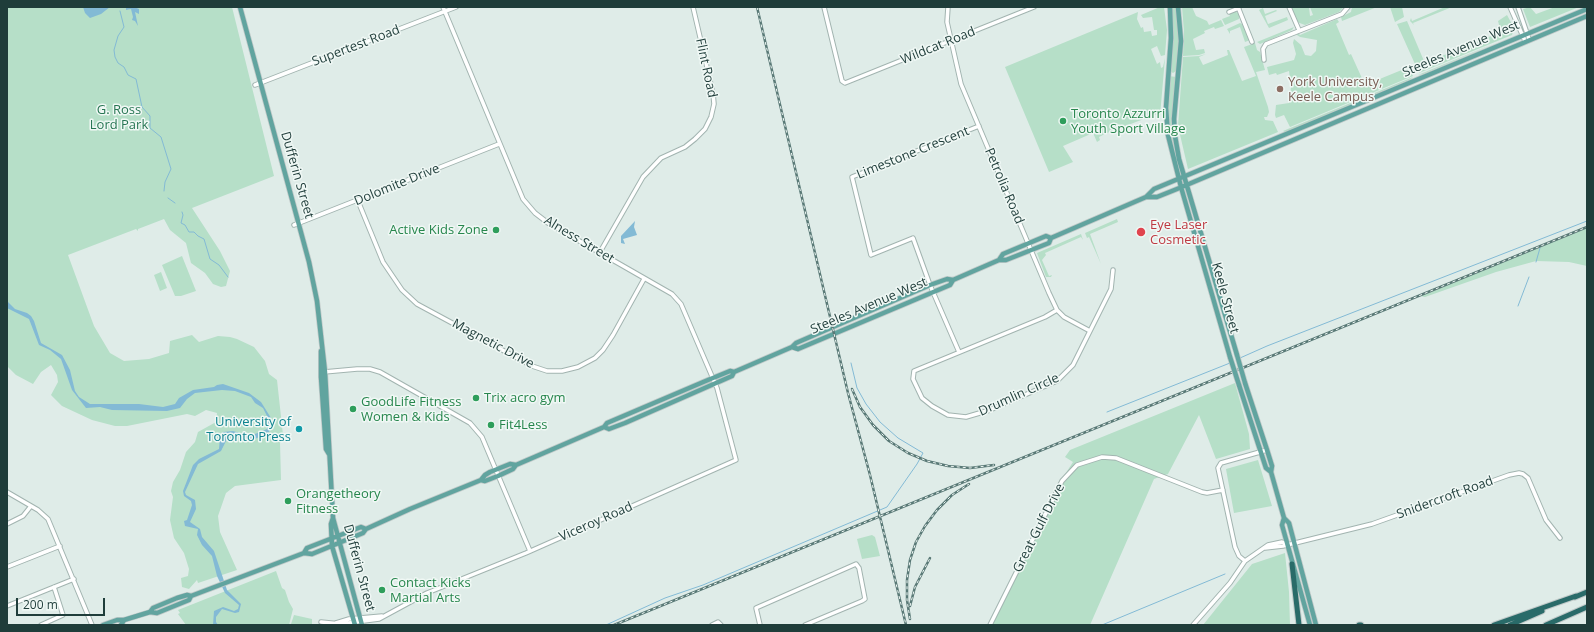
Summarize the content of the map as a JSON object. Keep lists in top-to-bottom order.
{
  "streets": {
    "main road": ["Steeles Avenue West", "Dufferin Street", "Keele Street"],
    "street": [
      "Supertest Road",
      "Wildcat Road",
      "Flint Road",
      "Limestone Crescent",
      "Dolomite Drive",
      "Petrolia Road",
      "Alness Street",
      "Magnetic Drive",
      "Drumlin Circle",
      "Snidercroft Road",
      "Viceroy Road",
      "Great Gulf Drive"
    ]
  },
  "crossings": [
    ["Supertest Road", "Dufferin Street"],
    ["Supertest Road", "Alness Street"],
    ["Wildcat Road", "Petrolia Road"],
    ["Steeles Avenue West", "Limestone Crescent"],
    ["Steeles Avenue West", "Dufferin Street"],
    ["Steeles Avenue West", "Petrolia Road"],
    ["Steeles Avenue West", "Alness Street"],
    ["Steeles Avenue West", "Keele Street"],
    ["Steeles Avenue West", "Viceroy Road"],
    ["Flint Road", "Alness Street"],
    ["Limestone Crescent", "Petrolia Road"],
    ["Dufferin Street", "Dolomite Drive"],
    ["Dufferin Street", "Viceroy Road"],
    ["Dolomite Drive", "Alness Street"],
    ["Dolomite Drive", "Magnetic Drive"],
    ["Petrolia Road", "Drumlin Circle"],
    ["Alness Street", "Magnetic Drive"],
    ["Alness Street", "Viceroy Road"],
    ["Keele Street", "Snidercroft Road"]
  ],
  "parks": ["G. Ross Lord Park"],
  "places": [
    "York University, Keele Campus",
    "Toronto Azzurri Youth Sport Village",
    "Active Kids Zone",
    "Eye Laser Cosmetic",
    "Trix acro gym",
    "GoodLife Fitness Women & Kids",
    "Fit4Less",
    "University of Toronto Press",
    "Orangetheory Fitness",
    "Contact Kicks Martial Arts"
  ],
  "scale_bar": "200 m"
}
